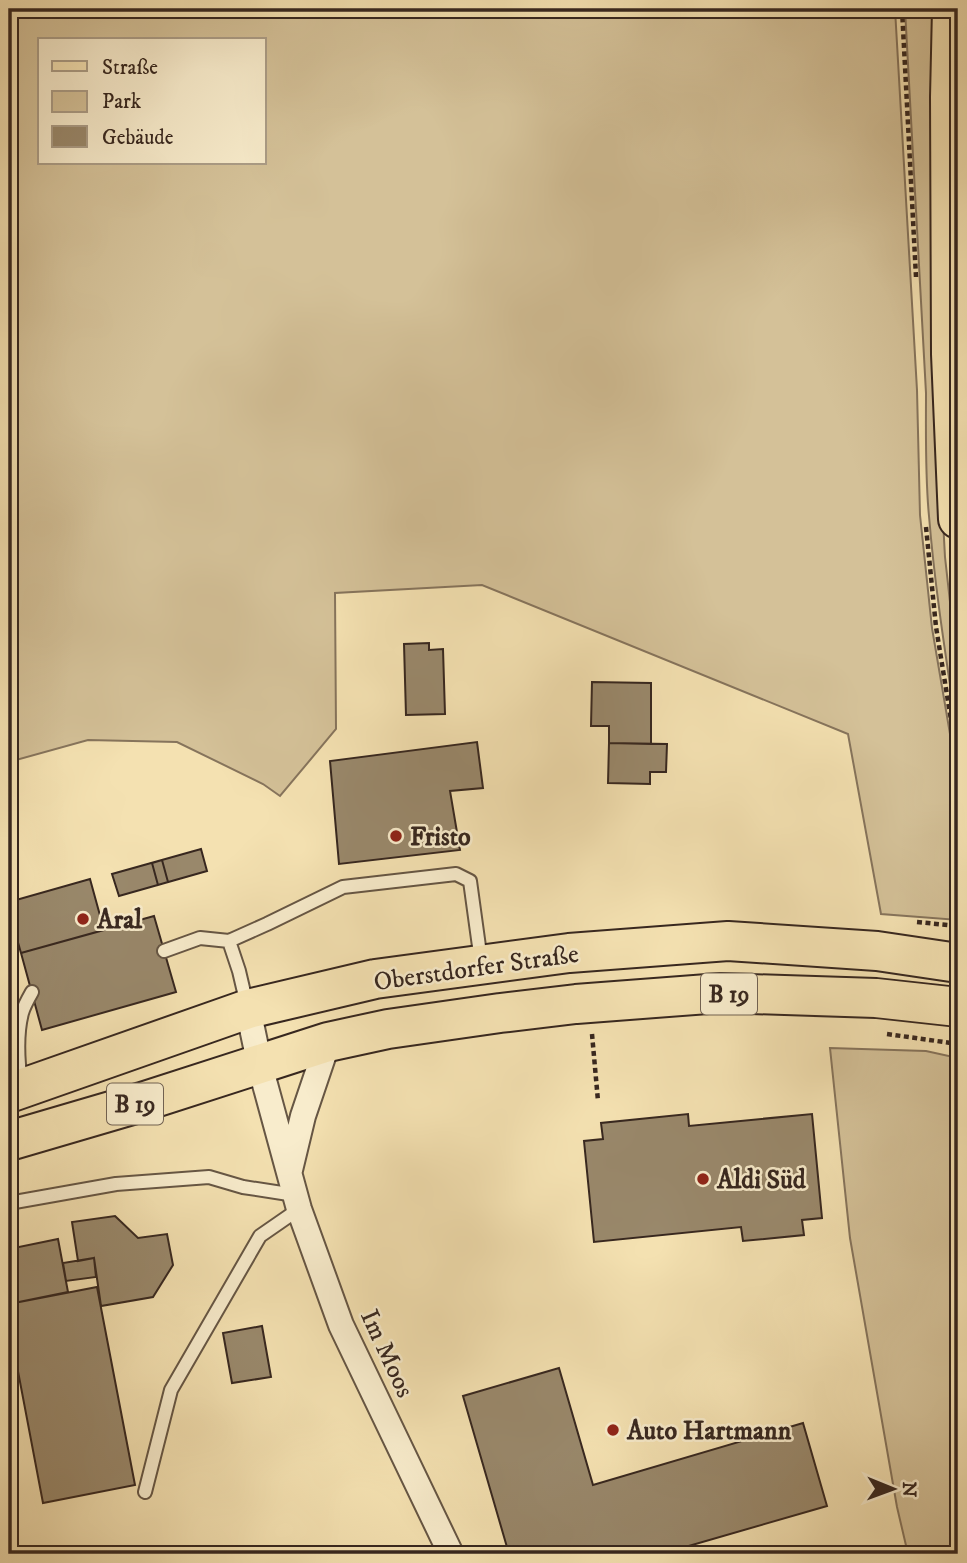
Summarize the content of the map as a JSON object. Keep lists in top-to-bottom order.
{
  "streets": {
    "main road": ["Oberstdorfer Straße", "B 19"],
    "street": ["Im Moos"]
  },
  "crossings": [
    ["Oberstdorfer Straße", "Im Moos"]
  ],
  "places": [
    "Fristo",
    "Aral",
    "Aldi Süd",
    "Auto Hartmann"
  ],
  "legend": ["Straße", "Park", "Gebäude"],
  "north": "right"
}
